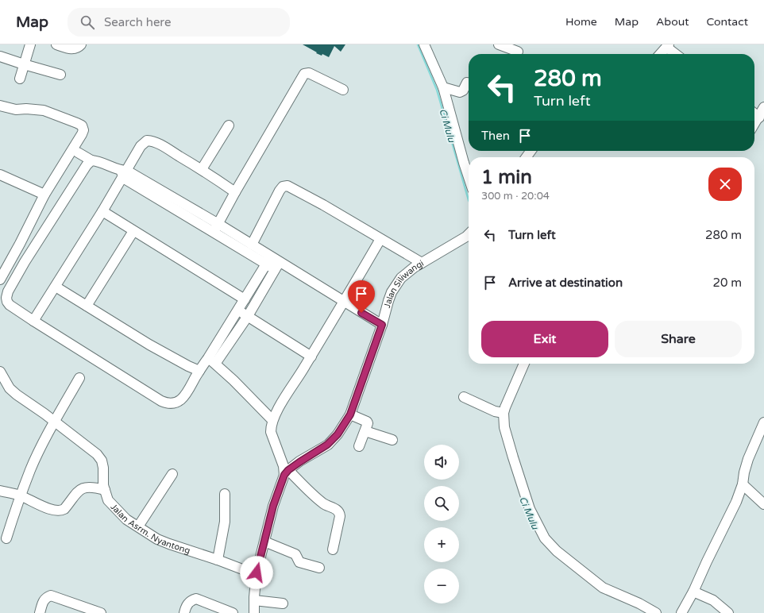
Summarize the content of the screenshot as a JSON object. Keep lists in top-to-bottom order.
{
  "streets": {
    "street": ["Jalan Siliwangi", "Jalan Asrm. Nyantong"]
  },
  "water": ["Ci Mulu"],
  "page": {
    "header": "Map",
    "search": "Search here",
    "nav": [
      "Home",
      "Map",
      "About",
      "Contact"
    ],
    "turn": ["280 m", "Turn left"],
    "then": "Then",
    "heading": ["1 min", "300 m · 20:04"],
    "list": [
      {
        "name": "Turn left",
        "value": "280 m"
      },
      {
        "name": "Arrive at destination",
        "value": "20 m"
      }
    ],
    "buttons": ["Exit", "Share"],
    "map_buttons": ["+", "−"]
  }
}
